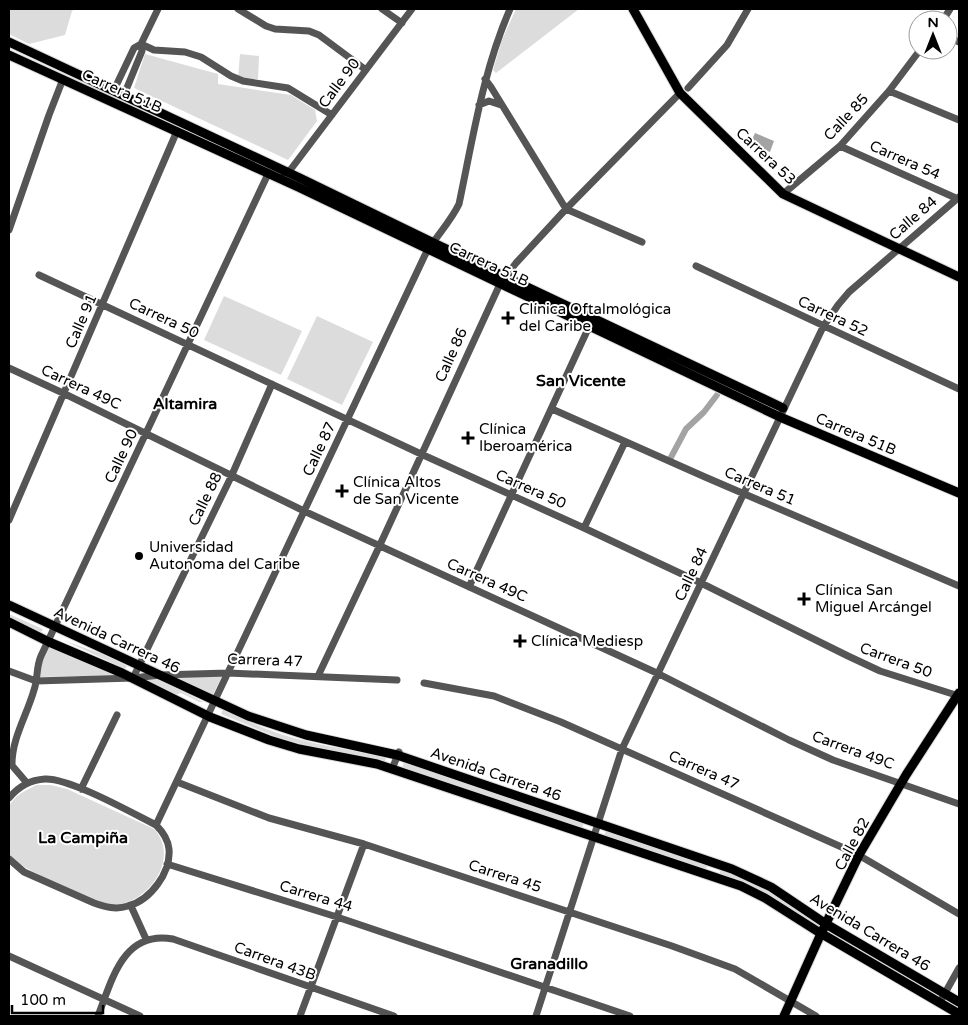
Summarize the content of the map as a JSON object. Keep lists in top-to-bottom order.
{
  "streets": {
    "main road": [
      "Carrera 51B",
      "Carrera 53",
      "Avenida Carrera 46",
      "Calle 82"
    ],
    "street": [
      "Calle 90",
      "Calle 85",
      "Carrera 54",
      "Calle 84",
      "Carrera 52",
      "Carrera 50",
      "Calle 91",
      "Calle 86",
      "Carrera 49C",
      "Calle 87",
      "Carrera 51",
      "Calle 88",
      "Carrera 47",
      "Carrera 45",
      "Carrera 44",
      "Carrera 43B"
    ]
  },
  "crossings": [
    ["Calle 90", "Carrera 51B"],
    ["Calle 90", "Carrera 50"],
    ["Calle 90", "Carrera 49C"],
    ["Calle 90", "Avenida Carrera 46"],
    ["Calle 90", "Carrera 47"],
    ["Carrera 51B", "Calle 84"],
    ["Carrera 51B", "Calle 91"],
    ["Carrera 51B", "Calle 86"],
    ["Carrera 51B", "Calle 87"],
    ["Calle 85", "Carrera 53"],
    ["Calle 85", "Carrera 54"],
    ["Carrera 53", "Calle 84"],
    ["Carrera 53", "Calle 86"],
    ["Carrera 54", "Calle 84"],
    ["Calle 84", "Carrera 52"],
    ["Calle 84", "Carrera 50"],
    ["Calle 84", "Carrera 49C"],
    ["Calle 84", "Carrera 51"],
    ["Calle 84", "Avenida Carrera 46"],
    ["Calle 84", "Carrera 47"],
    ["Calle 84", "Carrera 45"],
    ["Calle 84", "Carrera 44"],
    ["Carrera 50", "Calle 91"],
    ["Carrera 50", "Calle 86"],
    ["Carrera 50", "Calle 87"],
    ["Carrera 50", "Calle 88"],
    ["Carrera 50", "Calle 82"],
    ["Calle 91", "Carrera 49C"],
    ["Calle 86", "Carrera 49C"],
    ["Calle 86", "Carrera 47"],
    ["Carrera 49C", "Calle 87"],
    ["Carrera 49C", "Calle 88"],
    ["Carrera 49C", "Calle 82"],
    ["Calle 87", "Avenida Carrera 46"],
    ["Calle 87", "Carrera 47"],
    ["Calle 87", "Carrera 45"],
    ["Calle 88", "Avenida Carrera 46"],
    ["Calle 88", "Carrera 47"],
    ["Avenida Carrera 46", "Carrera 47"],
    ["Avenida Carrera 46", "Calle 82"],
    ["Carrera 47", "Calle 82"],
    ["Calle 82", "Carrera 45"]
  ],
  "districts": [
    "San Vicente",
    "Altamira",
    "La Campiña",
    "Granadillo"
  ],
  "places": {
    "health": [
      "Clínica Oftalmológica del Caribe",
      "Clínica Iberoamérica",
      "Clínica Altos de San Vicente",
      "Clínica San Miguel Arcángel",
      "Clínica Mediesp"
    ],
    "other": ["Universidad Autonoma del Caribe"]
  },
  "scale_bar": "100 m",
  "north": "top"
}
